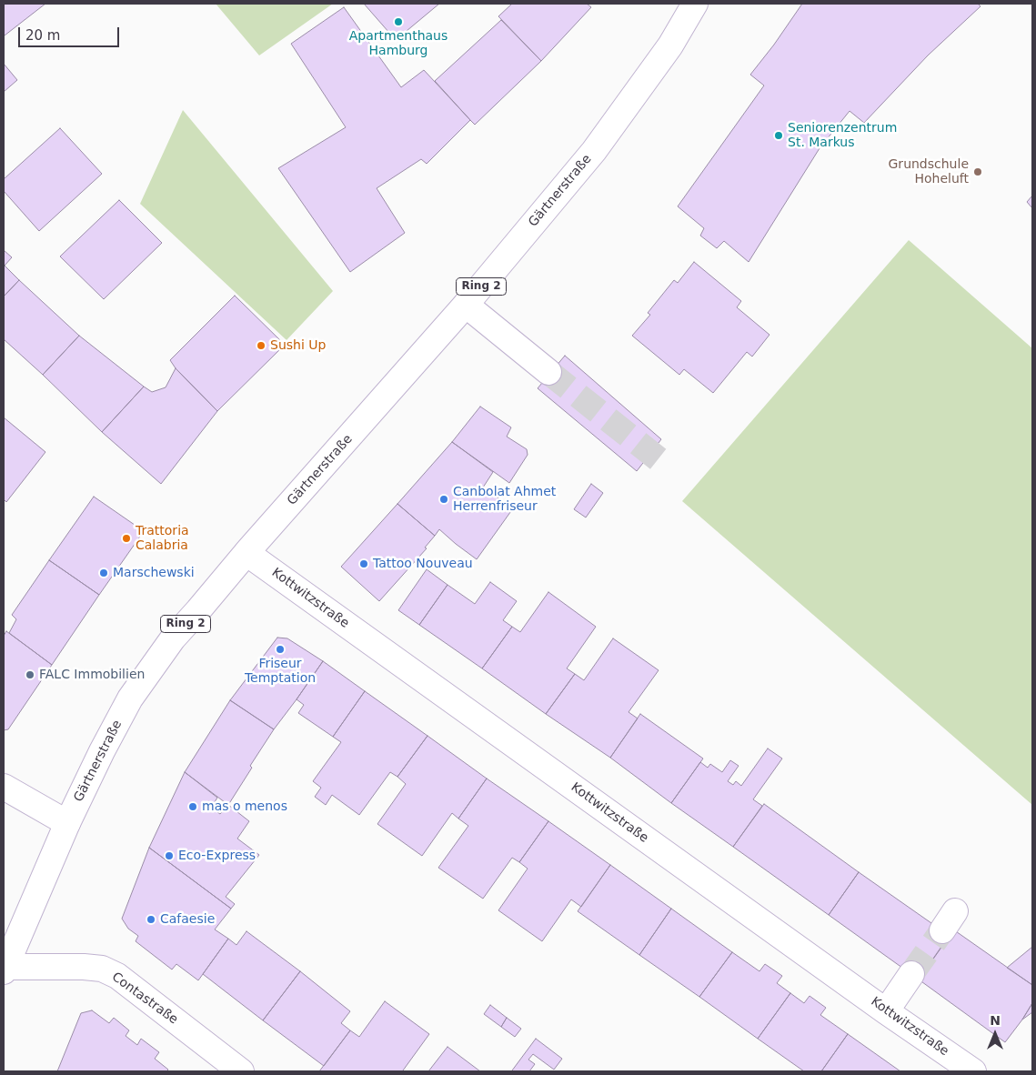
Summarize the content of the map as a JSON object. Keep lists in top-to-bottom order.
{
  "streets": {
    "street": [
      "Gärtnerstraße",
      "Ring 2",
      "Kottwitzstraße",
      "Contastraße"
    ]
  },
  "crossings": [
    ["Gärtnerstraße", "Kottwitzstraße"],
    ["Gärtnerstraße", "Contastraße"]
  ],
  "places": [
    "Apartmenthaus Hamburg",
    "Seniorenzentrum St. Markus",
    "Grundschule Hoheluft",
    "Sushi Up",
    "Canbolat Ahmet Herrenfriseur",
    "Trattoria Calabria",
    "Tattoo Nouveau",
    "Marschewski",
    "Friseur Temptation",
    "FALC Immobilien",
    "mas o menos",
    "Eco-Express",
    "Cafaesie"
  ],
  "scale_bar": "20 m",
  "north": "top"
}
